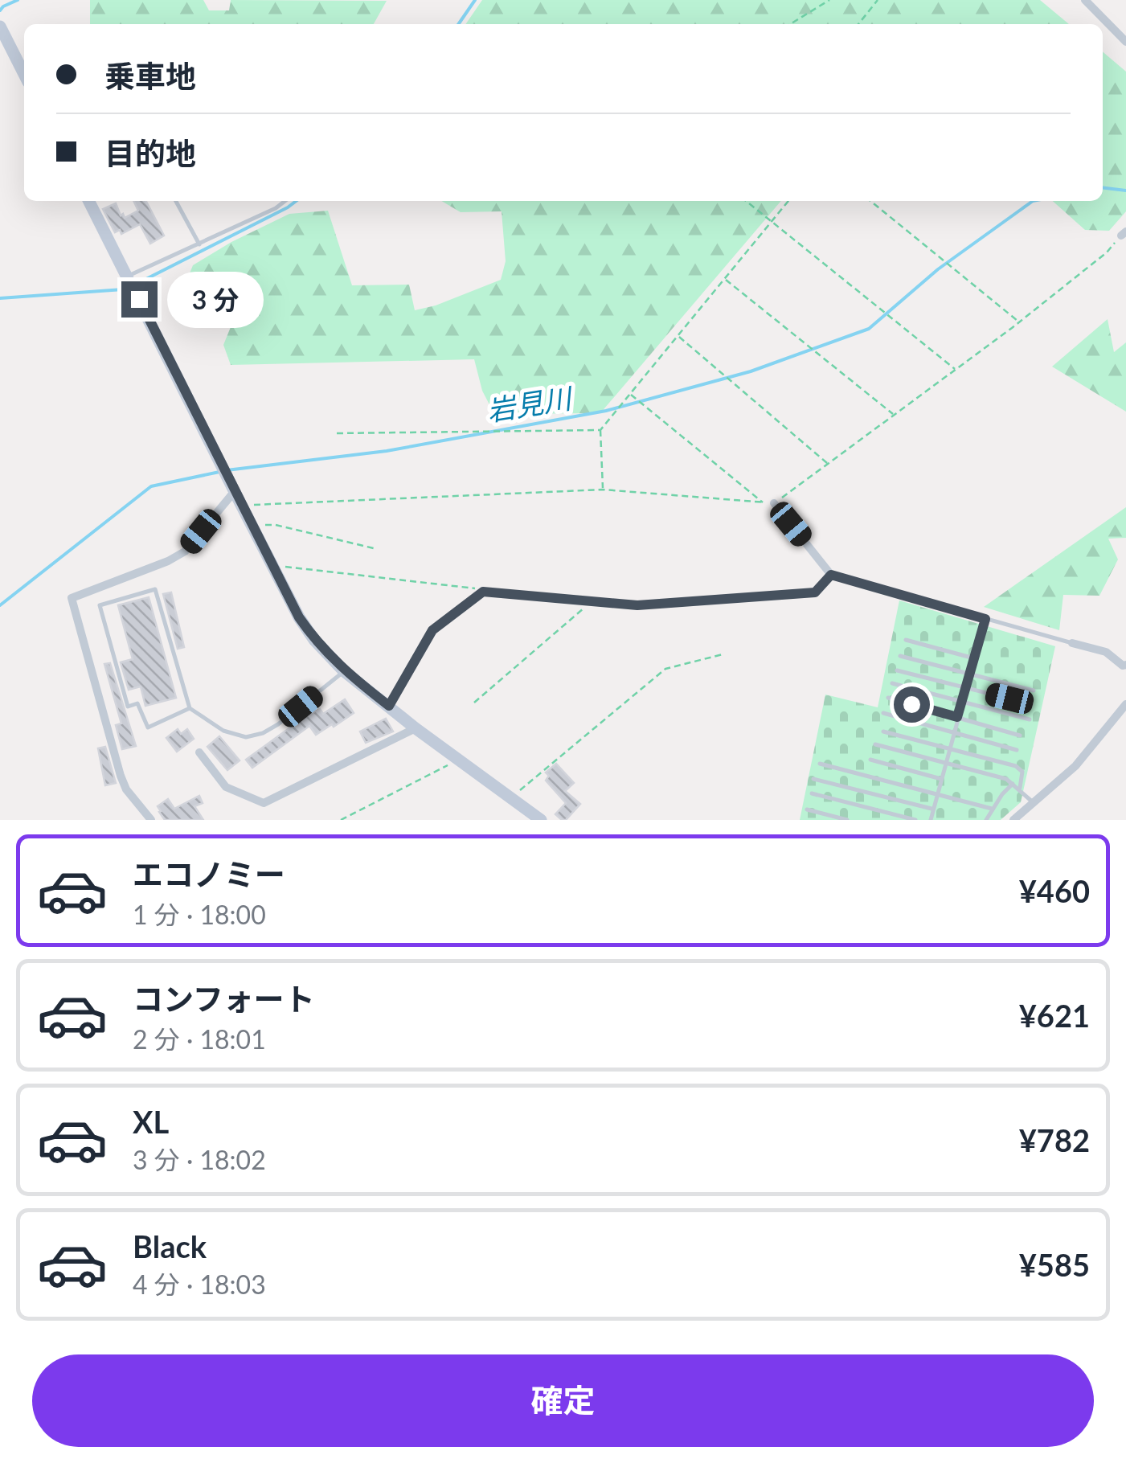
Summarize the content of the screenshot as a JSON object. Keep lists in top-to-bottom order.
{
  "water": ["岩見川"],
  "page": {
    "banner": ["乗車地", "目的地"],
    "bubble": "3 分",
    "list": [
      {
        "name": "エコノミー",
        "note": "1 分 · 18:00",
        "value": "¥460"
      },
      {
        "name": "コンフォート",
        "note": "2 分 · 18:01",
        "value": "¥621"
      },
      {
        "name": "XL",
        "note": "3 分 · 18:02",
        "value": "¥782"
      },
      {
        "name": "Black",
        "note": "4 分 · 18:03",
        "value": "¥585"
      }
    ],
    "buttons": "確定"
  }
}
